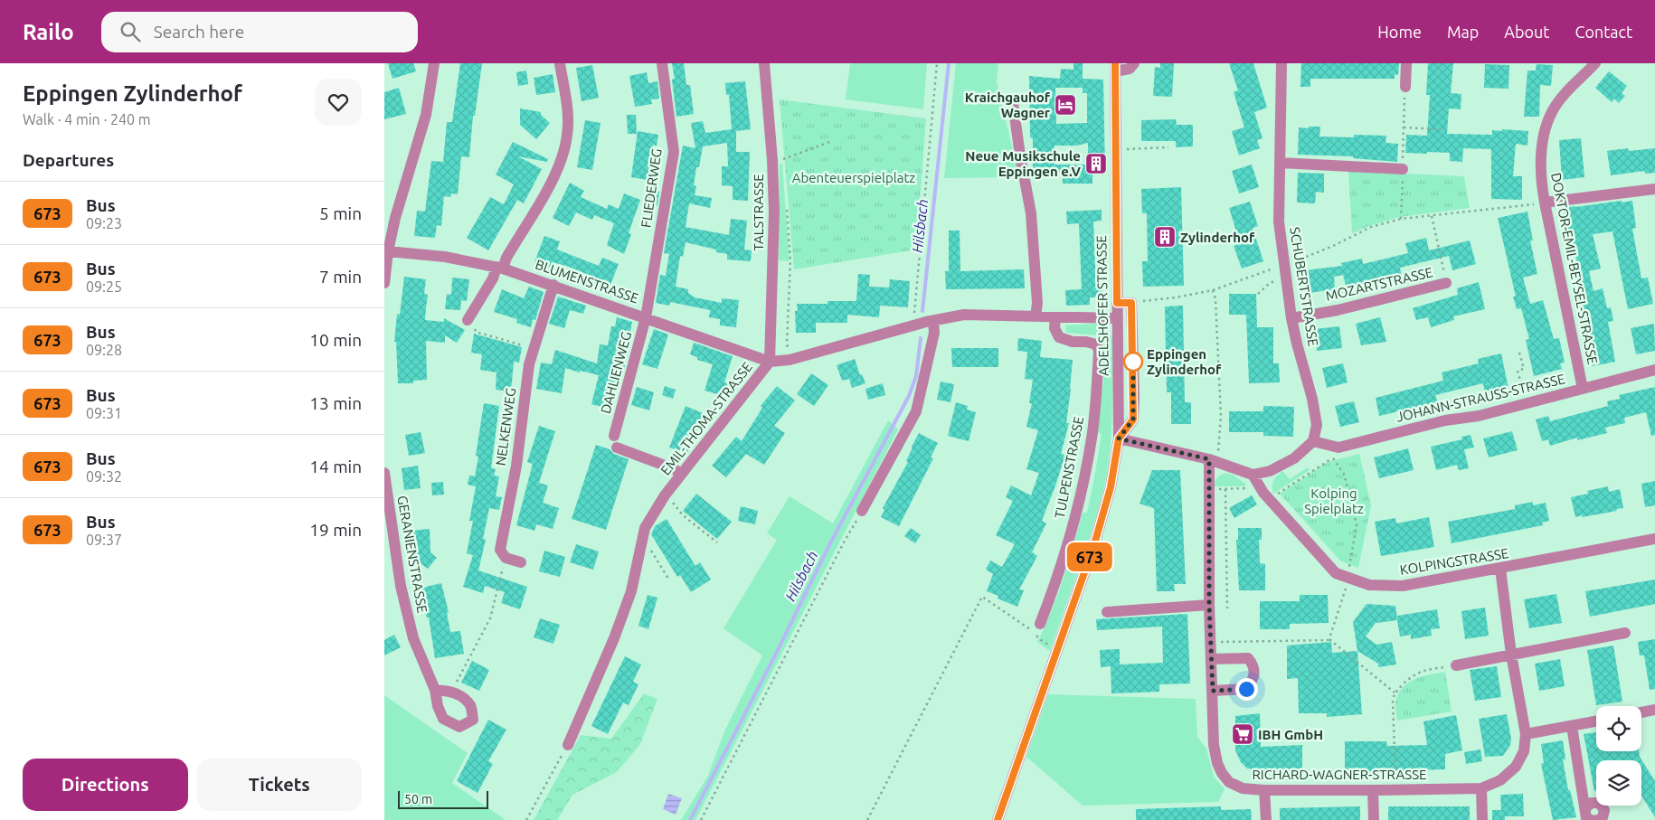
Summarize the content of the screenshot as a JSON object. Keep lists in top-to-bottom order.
{
  "streets": {
    "street": [
      "FLIEDERWEG",
      "TALSTRASSE",
      "DOKTOR-EMIL-BEYSEL-STRASSE",
      "BLUMENSTRASSE",
      "MOZARTSTRASSE",
      "SCHUBERTSTRASSE",
      "ADELSHOFER STRASSE",
      "DAHLIENWEG",
      "JOHANN-STRAUSS-STRASSE",
      "EMIL-THOMA-STRASSE",
      "NELKENWEG",
      "TULPENSTRASSE",
      "GERANIENSTRASSE",
      "KOLPINGSTRASSE",
      "RICHARD-WAGNER-STRASSE"
    ]
  },
  "crossings": [
    ["FLIEDERWEG", "BLUMENSTRASSE"],
    ["FLIEDERWEG", "DAHLIENWEG"],
    ["TALSTRASSE", "BLUMENSTRASSE"],
    ["TALSTRASSE", "EMIL-THOMA-STRASSE"],
    ["DOKTOR-EMIL-BEYSEL-STRASSE", "JOHANN-STRAUSS-STRASSE"],
    ["BLUMENSTRASSE", "DAHLIENWEG"],
    ["BLUMENSTRASSE", "EMIL-THOMA-STRASSE"],
    ["BLUMENSTRASSE", "NELKENWEG"],
    ["MOZARTSTRASSE", "SCHUBERTSTRASSE"],
    ["SCHUBERTSTRASSE", "JOHANN-STRAUSS-STRASSE"],
    ["ADELSHOFER STRASSE", "EMIL-THOMA-STRASSE"],
    ["EMIL-THOMA-STRASSE", "TULPENSTRASSE"],
    ["KOLPINGSTRASSE", "RICHARD-WAGNER-STRASSE"]
  ],
  "water": ["Hilsbach"],
  "parks": ["Abenteuerspielplatz", "Kolping Spielplatz"],
  "places": {
    "hotel": ["Kraichgauhof Wagner"],
    "building": ["Neue Musikschule Eppingen e.V", "Zylinderhof"],
    "other": ["Eppingen Zylinderhof"],
    "supermarket": ["IBH GmbH"]
  },
  "lines": ["bus line 673"],
  "scale_bar": "50 m",
  "page": {
    "header": "Railo",
    "search": "Search here",
    "nav": [
      "Home",
      "Map",
      "About",
      "Contact"
    ],
    "heading": [
      ["Eppingen Zylinderhof", "Walk · 4 min · 240 m"],
      "Departures"
    ],
    "on_map": "673",
    "list": [
      {
        "mark": "673",
        "name": "Bus",
        "note": "09:23",
        "value": "5 min"
      },
      {
        "mark": "673",
        "name": "Bus",
        "note": "09:25",
        "value": "7 min"
      },
      {
        "mark": "673",
        "name": "Bus",
        "note": "09:28",
        "value": "10 min"
      },
      {
        "mark": "673",
        "name": "Bus",
        "note": "09:31",
        "value": "13 min"
      },
      {
        "mark": "673",
        "name": "Bus",
        "note": "09:32",
        "value": "14 min"
      },
      {
        "mark": "673",
        "name": "Bus",
        "note": "09:37",
        "value": "19 min"
      }
    ],
    "buttons": ["Directions", "Tickets"],
    "scale": "50 m"
  }
}
